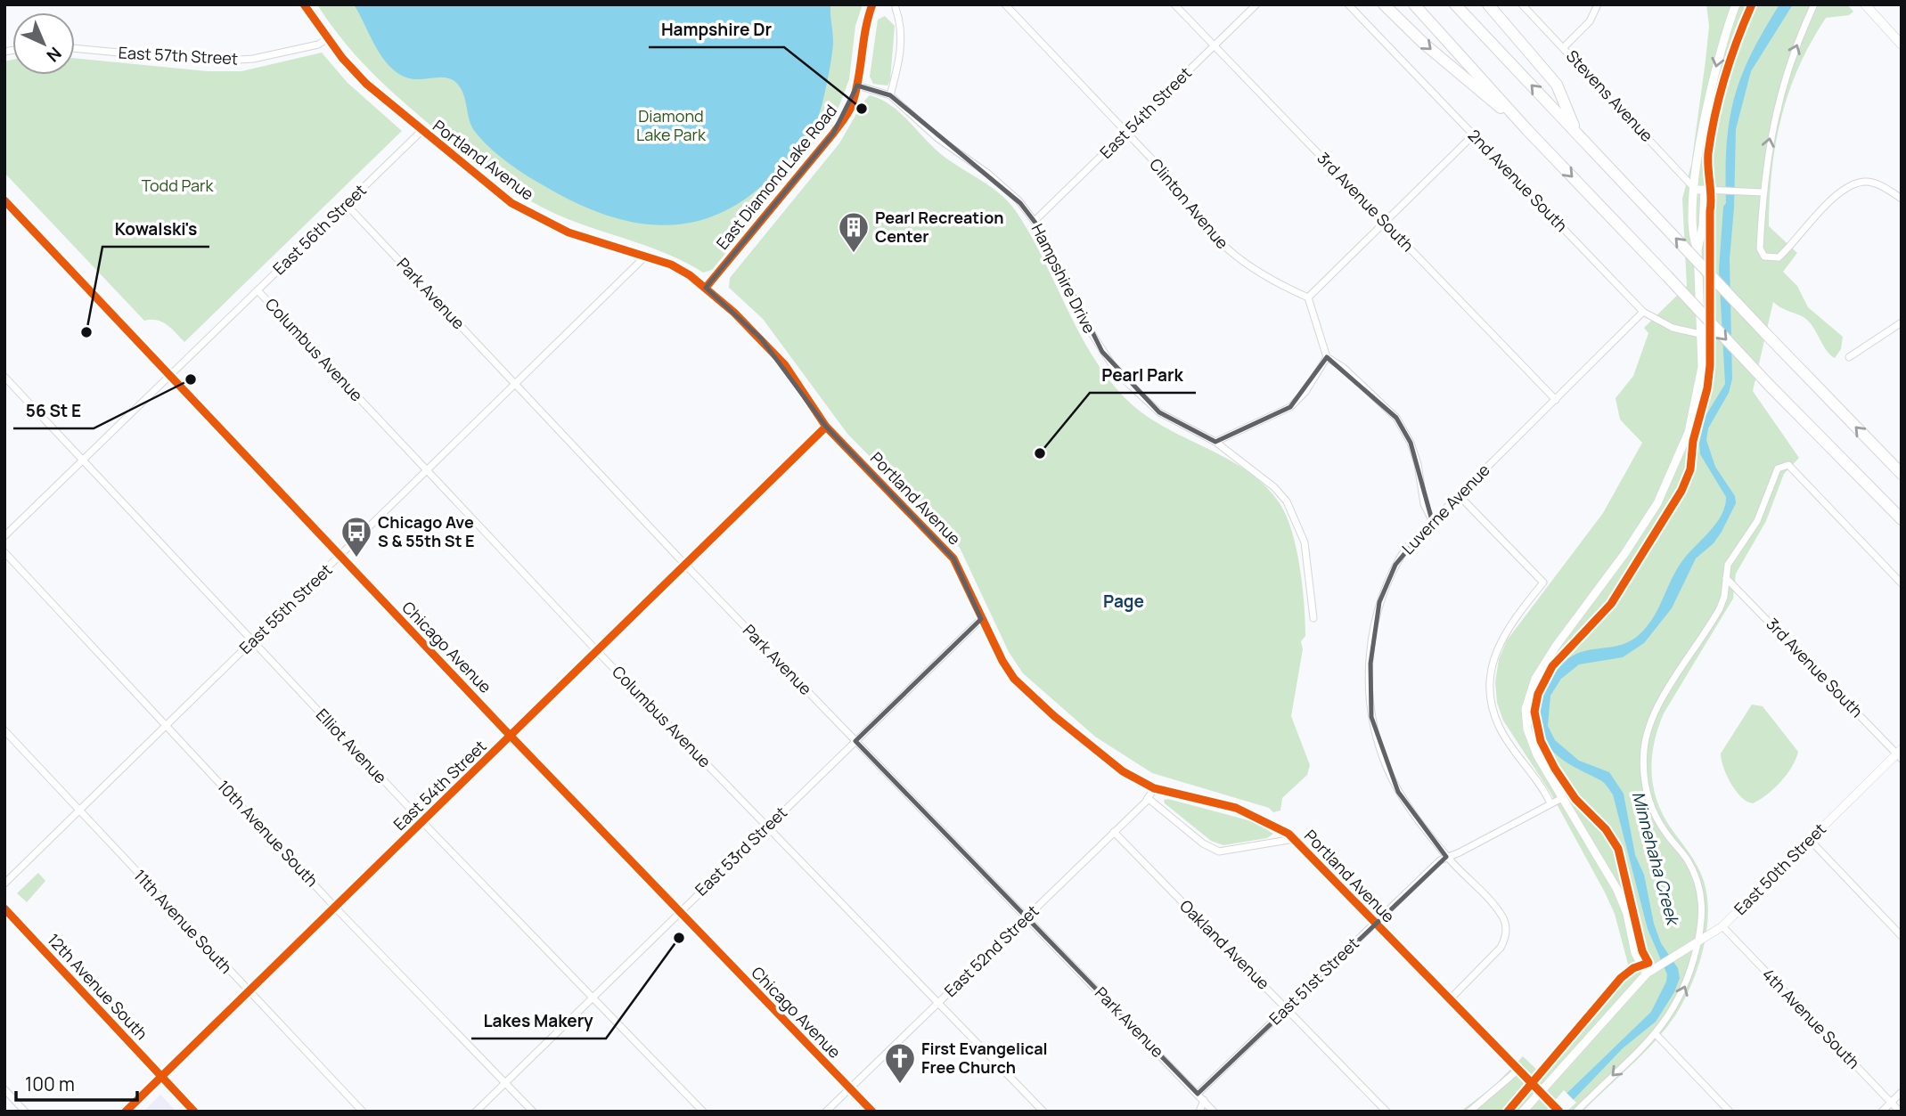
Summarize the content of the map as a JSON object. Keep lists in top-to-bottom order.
{
  "streets": {
    "street": [
      "East 57th Street",
      "Stevens Avenue",
      "East 54th Street",
      "Portland Avenue",
      "East Diamond Lake Road",
      "2nd Avenue South",
      "3rd Avenue South",
      "Clinton Avenue",
      "East 56th Street",
      "Hampshire Drive",
      "Park Avenue",
      "Columbus Avenue",
      "Luverne Avenue",
      "East 55th Street",
      "Chicago Avenue",
      "Elliot Avenue",
      "10th Avenue South",
      "East 53rd Street",
      "East 50th Street",
      "11th Avenue South",
      "Oakland Avenue",
      "East 52nd Street",
      "East 51st Street",
      "12th Avenue South",
      "4th Avenue South"
    ]
  },
  "crossings": [
    ["East 57th Street", "Portland Avenue"],
    ["East 54th Street", "Portland Avenue"],
    ["East 54th Street", "3rd Avenue South"],
    ["East 54th Street", "Clinton Avenue"],
    ["East 54th Street", "Hampshire Drive"],
    ["East 54th Street", "Park Avenue"],
    ["East 54th Street", "Columbus Avenue"],
    ["East 54th Street", "Chicago Avenue"],
    ["East 54th Street", "Elliot Avenue"],
    ["East 54th Street", "10th Avenue South"],
    ["East 54th Street", "11th Avenue South"],
    ["East 54th Street", "12th Avenue South"],
    ["Portland Avenue", "East Diamond Lake Road"],
    ["Portland Avenue", "East 56th Street"],
    ["Portland Avenue", "Luverne Avenue"],
    ["Portland Avenue", "East 55th Street"],
    ["Portland Avenue", "East 53rd Street"],
    ["Portland Avenue", "East 50th Street"],
    ["Portland Avenue", "East 52nd Street"],
    ["Portland Avenue", "East 51st Street"],
    ["East Diamond Lake Road", "Hampshire Drive"],
    ["2nd Avenue South", "Luverne Avenue"],
    ["3rd Avenue South", "Luverne Avenue"],
    ["3rd Avenue South", "East 50th Street"],
    ["East 56th Street", "Park Avenue"],
    ["East 56th Street", "Columbus Avenue"],
    ["East 56th Street", "Chicago Avenue"],
    ["East 56th Street", "Elliot Avenue"],
    ["Park Avenue", "East 55th Street"],
    ["Park Avenue", "East 53rd Street"],
    ["Park Avenue", "East 52nd Street"],
    ["Park Avenue", "East 51st Street"],
    ["Columbus Avenue", "East 55th Street"],
    ["Columbus Avenue", "East 53rd Street"],
    ["Columbus Avenue", "East 52nd Street"],
    ["Luverne Avenue", "East 51st Street"],
    ["East 55th Street", "Chicago Avenue"],
    ["East 55th Street", "Elliot Avenue"],
    ["East 55th Street", "10th Avenue South"],
    ["East 55th Street", "11th Avenue South"],
    ["Chicago Avenue", "East 53rd Street"],
    ["Chicago Avenue", "East 52nd Street"],
    ["Elliot Avenue", "East 53rd Street"],
    ["10th Avenue South", "East 53rd Street"],
    ["East 50th Street", "4th Avenue South"],
    ["Oakland Avenue", "East 52nd Street"],
    ["Oakland Avenue", "East 51st Street"]
  ],
  "districts": ["Page"],
  "water": ["Minnehaha Creek"],
  "parks": ["Diamond Lake Park", "Todd Park"],
  "places": {
    "other": [
      "Hampshire Dr",
      "Kowalski's",
      "56 St E",
      "Pearl Park",
      "Lakes Makery"
    ],
    "building": ["Pearl Recreation Center"],
    "bus stop": ["Chicago Ave S & 55th St E"],
    "church": ["First Evangelical Free Church"]
  },
  "scale_bar": "100 m",
  "north": "bottom right"
}
